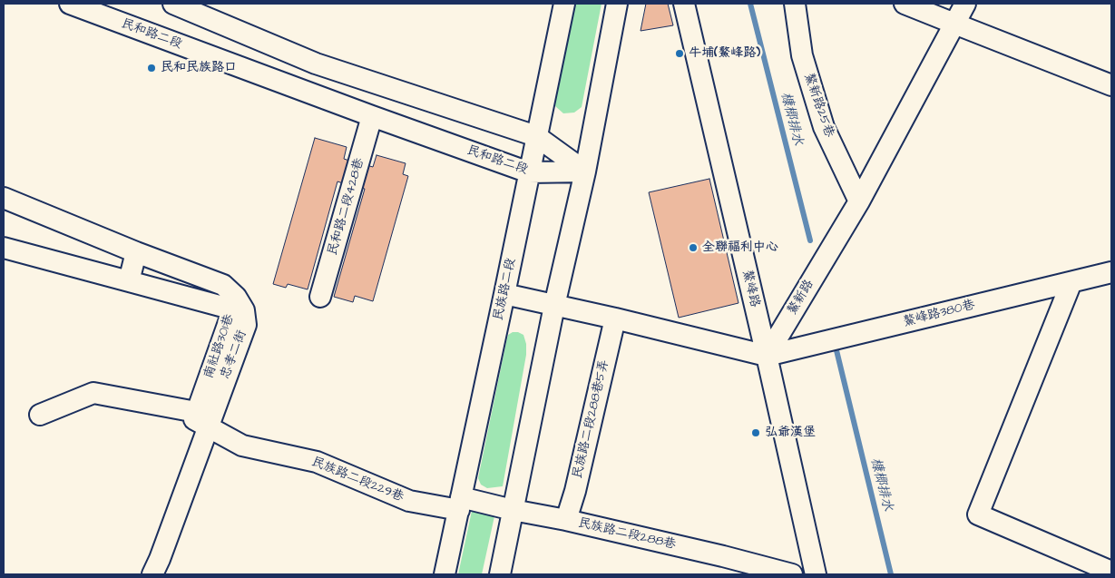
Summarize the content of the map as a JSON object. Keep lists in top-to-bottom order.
{
  "streets": {
    "street": [
      "民和路二段",
      "鰲新路25巷",
      "民和路二段428巷",
      "鰲峰路",
      "民族路二段",
      "鰲新路",
      "鰲峰路380巷",
      "南社路301巷",
      "忠孝二街",
      "民族路二段288巷5弄",
      "民族路二段229巷",
      "民族路二段288巷"
    ]
  },
  "crossings": [
    ["民和路二段", "民和路二段428巷"],
    ["民和路二段", "民族路二段"],
    ["鰲新路25巷", "鰲新路"],
    ["鰲峰路", "鰲新路"],
    ["鰲峰路", "鰲峰路380巷"],
    ["民族路二段", "民族路二段229巷"],
    ["民族路二段", "民族路二段288巷"],
    ["鰲新路", "鰲峰路380巷"],
    ["南社路301巷", "忠孝二街"],
    ["南社路301巷", "民族路二段229巷"],
    ["忠孝二街", "民族路二段229巷"],
    ["民族路二段288巷5弄", "民族路二段288巷"],
    ["民族路二段229巷", "民族路二段288巷"]
  ],
  "water": ["槺榔排水"],
  "places": [
    "牛埔(鰲峰路)",
    "民和民族路口",
    "全聯福利中心",
    "弘爺漢堡"
  ]
}
